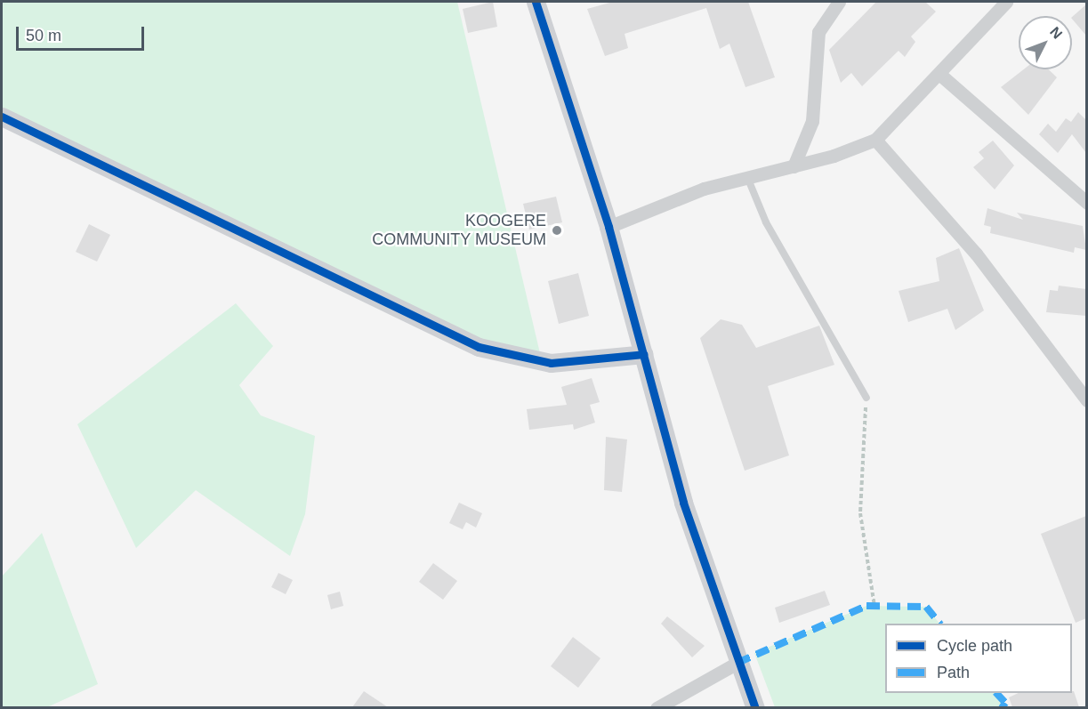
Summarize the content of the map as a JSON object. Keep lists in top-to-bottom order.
{
  "places": ["KOOGERE COMMUNITY MUSEUM"],
  "legend": ["Cycle path", "Path"],
  "scale_bar": "50 m",
  "north": "top right"
}
